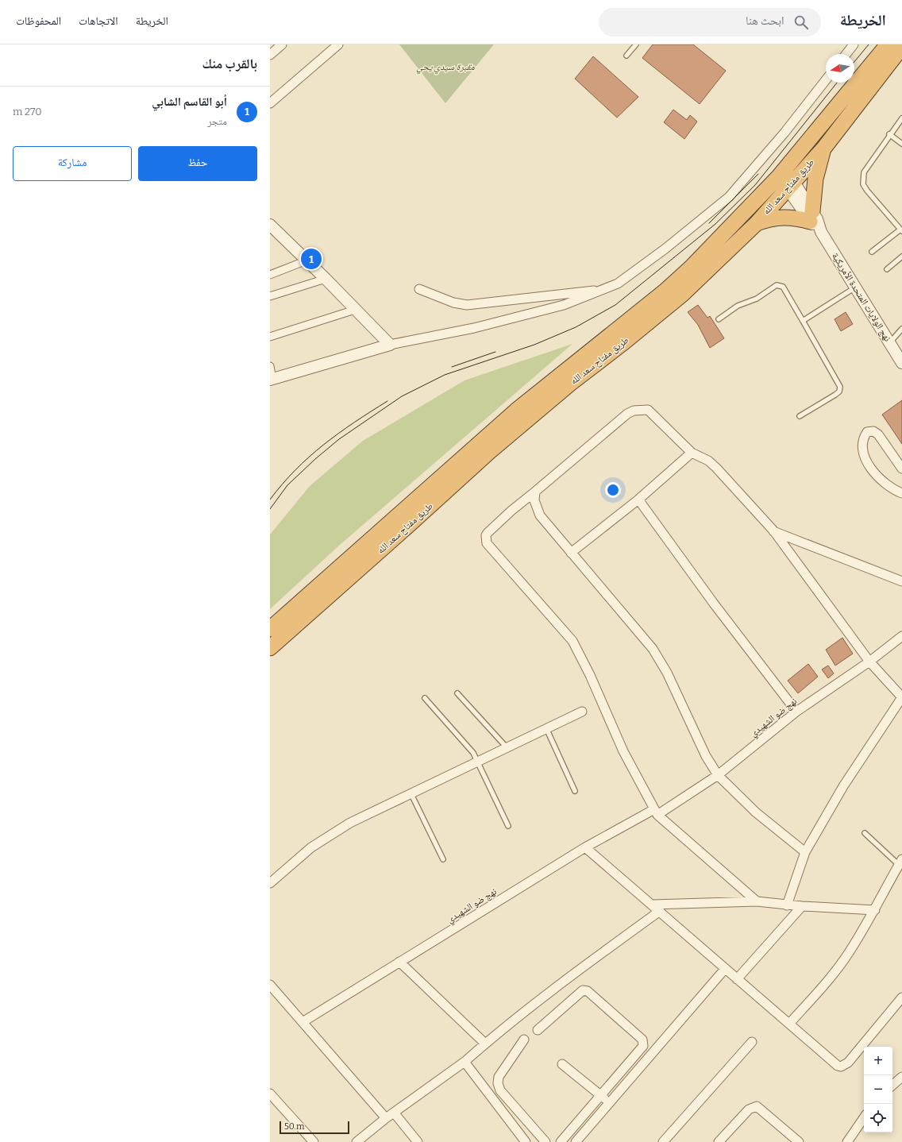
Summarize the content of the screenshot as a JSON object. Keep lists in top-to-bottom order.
{
  "streets": {
    "highway": ["طريق مفتاح سعد الله"],
    "street": ["نهج الولايات المتحدة الأمريكية", "نهج ضو الشهيدي"]
  },
  "crossings": [
    ["طريق مفتاح سعد الله", "نهج الولايات المتحدة الأمريكية"]
  ],
  "parks": ["مقبرة سيدي يحي"],
  "scale_bar": "50 m",
  "north": "left",
  "page": {
    "header": "الخريطة",
    "search": "ابحث هنا",
    "nav": ["الخريطة", "الاتجاهات", "المحفوظات"],
    "heading": "بالقرب منك",
    "list": [
      {
        "mark": "1",
        "name": "أبو القاسم الشابي",
        "note": "متجر",
        "value": "270 m"
      }
    ],
    "buttons": ["حفظ", "مشاركة"],
    "pins": "1",
    "map_buttons": ["+", "−"],
    "scale": "50 m"
  }
}
